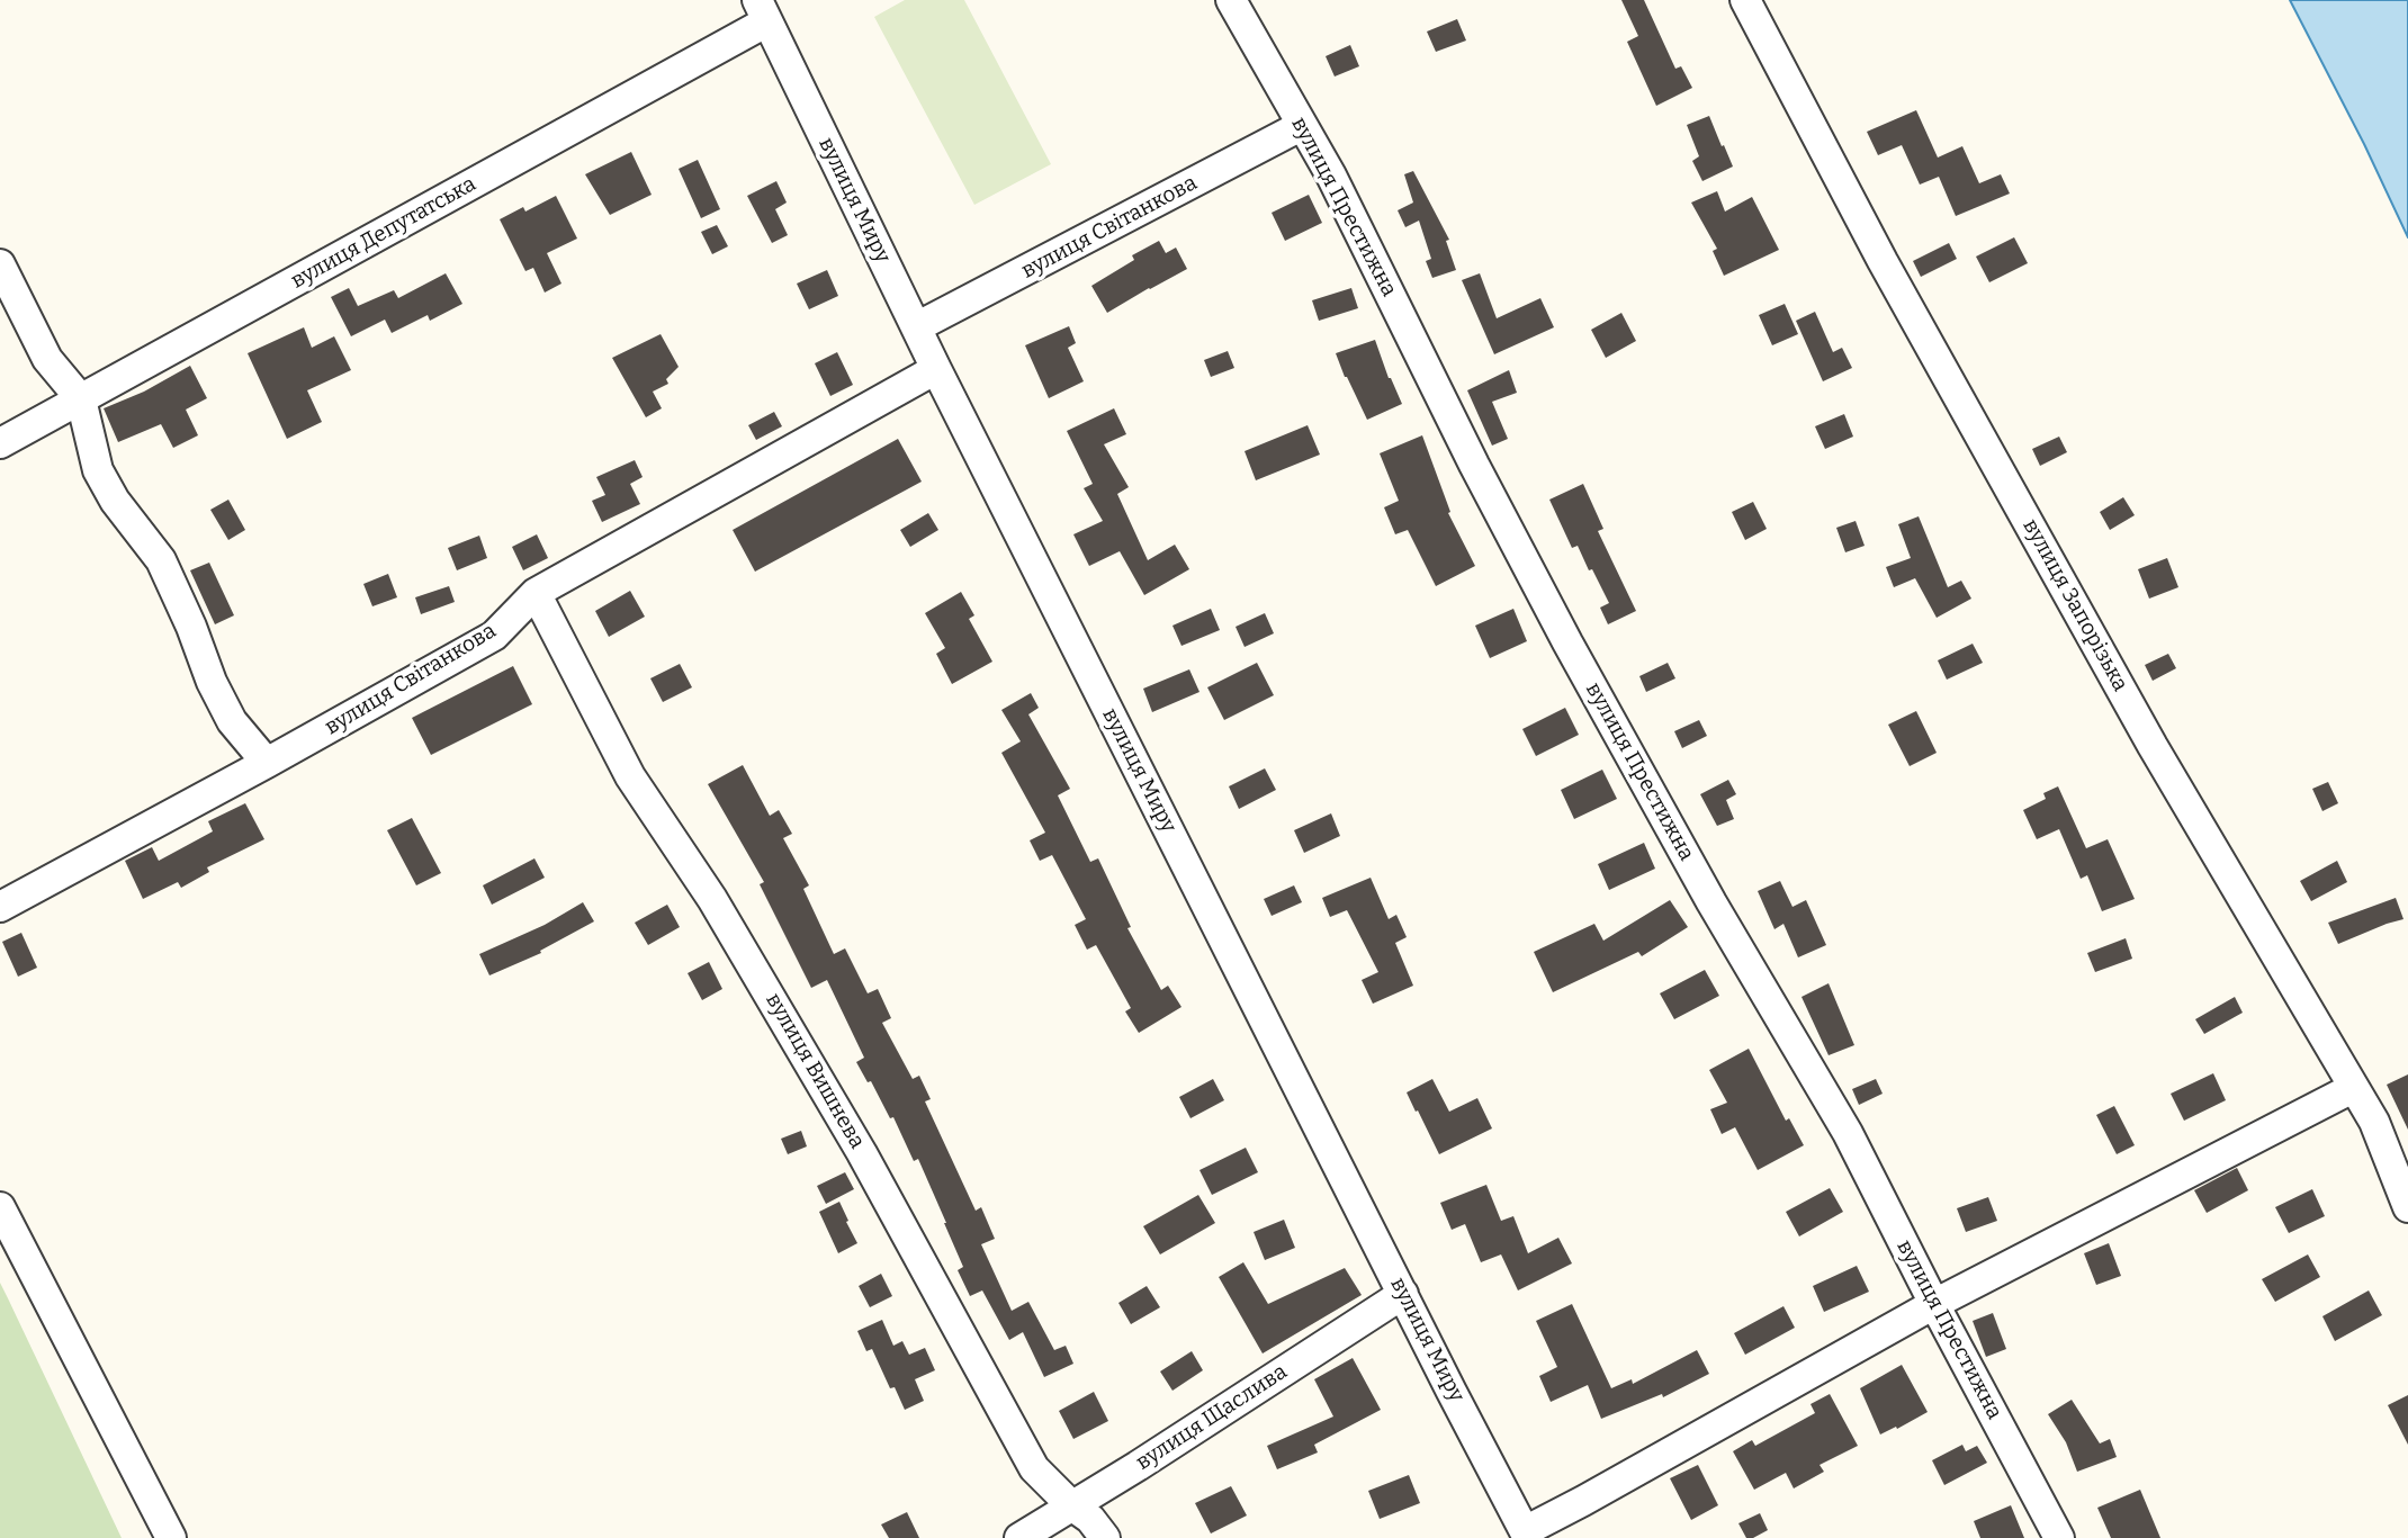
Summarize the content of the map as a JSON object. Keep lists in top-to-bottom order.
{
  "streets": {
    "street": [
      "вулиця Миру",
      "вулиця Престижна",
      "вулиця Світанкова",
      "вулиця Депутатська",
      "вулиця Запорізька",
      "вулиця Вишнева",
      "вулиця Щаслива"
    ]
  },
  "crossings": [
    ["вулиця Миру", "вулиця Світанкова"],
    ["вулиця Миру", "вулиця Депутатська"],
    ["вулиця Миру", "вулиця Щаслива"],
    ["вулиця Престижна", "вулиця Світанкова"],
    ["вулиця Світанкова", "вулиця Вишнева"],
    ["вулиця Вишнева", "вулиця Щаслива"]
  ]
}
